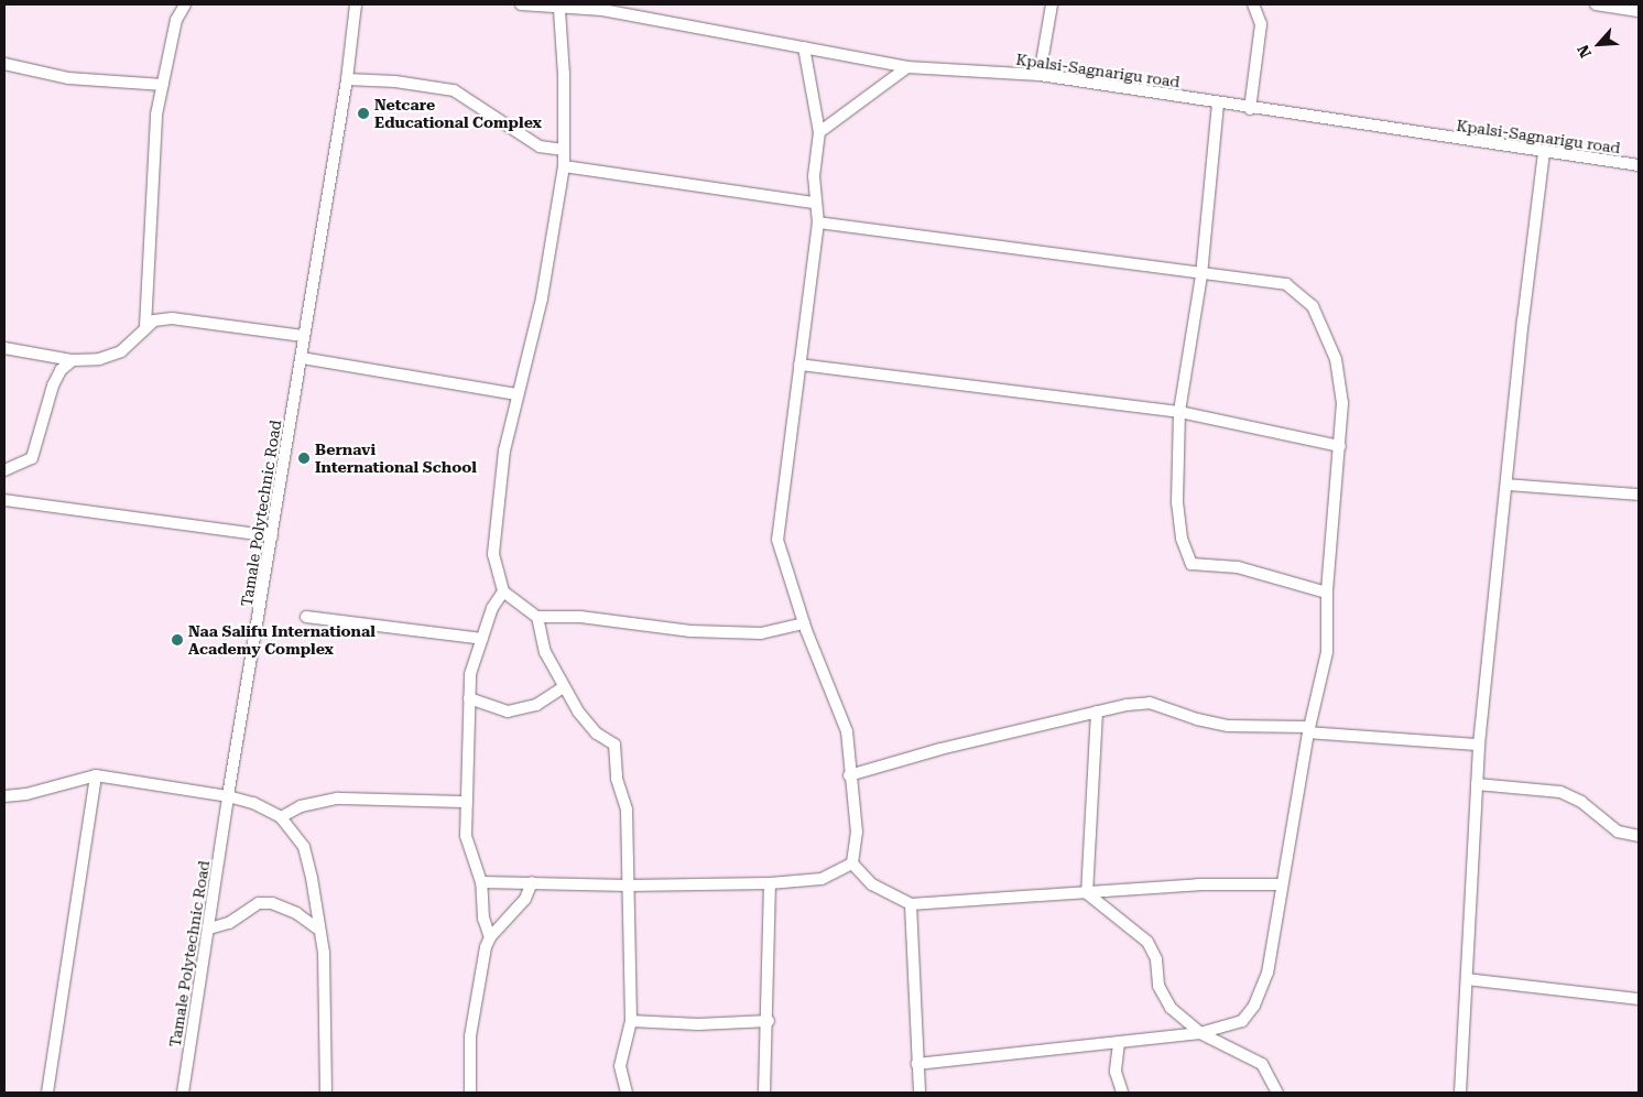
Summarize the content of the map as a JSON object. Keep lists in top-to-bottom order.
{
  "streets": {
    "street": ["Kpalsi-Sagnarigu road", "Tamale Polytechnic Road"]
  },
  "places": ["Netcare Educational Complex", "Bernavi International School", "Naa Salifu International Academy Complex"],
  "north": "bottom left"
}
